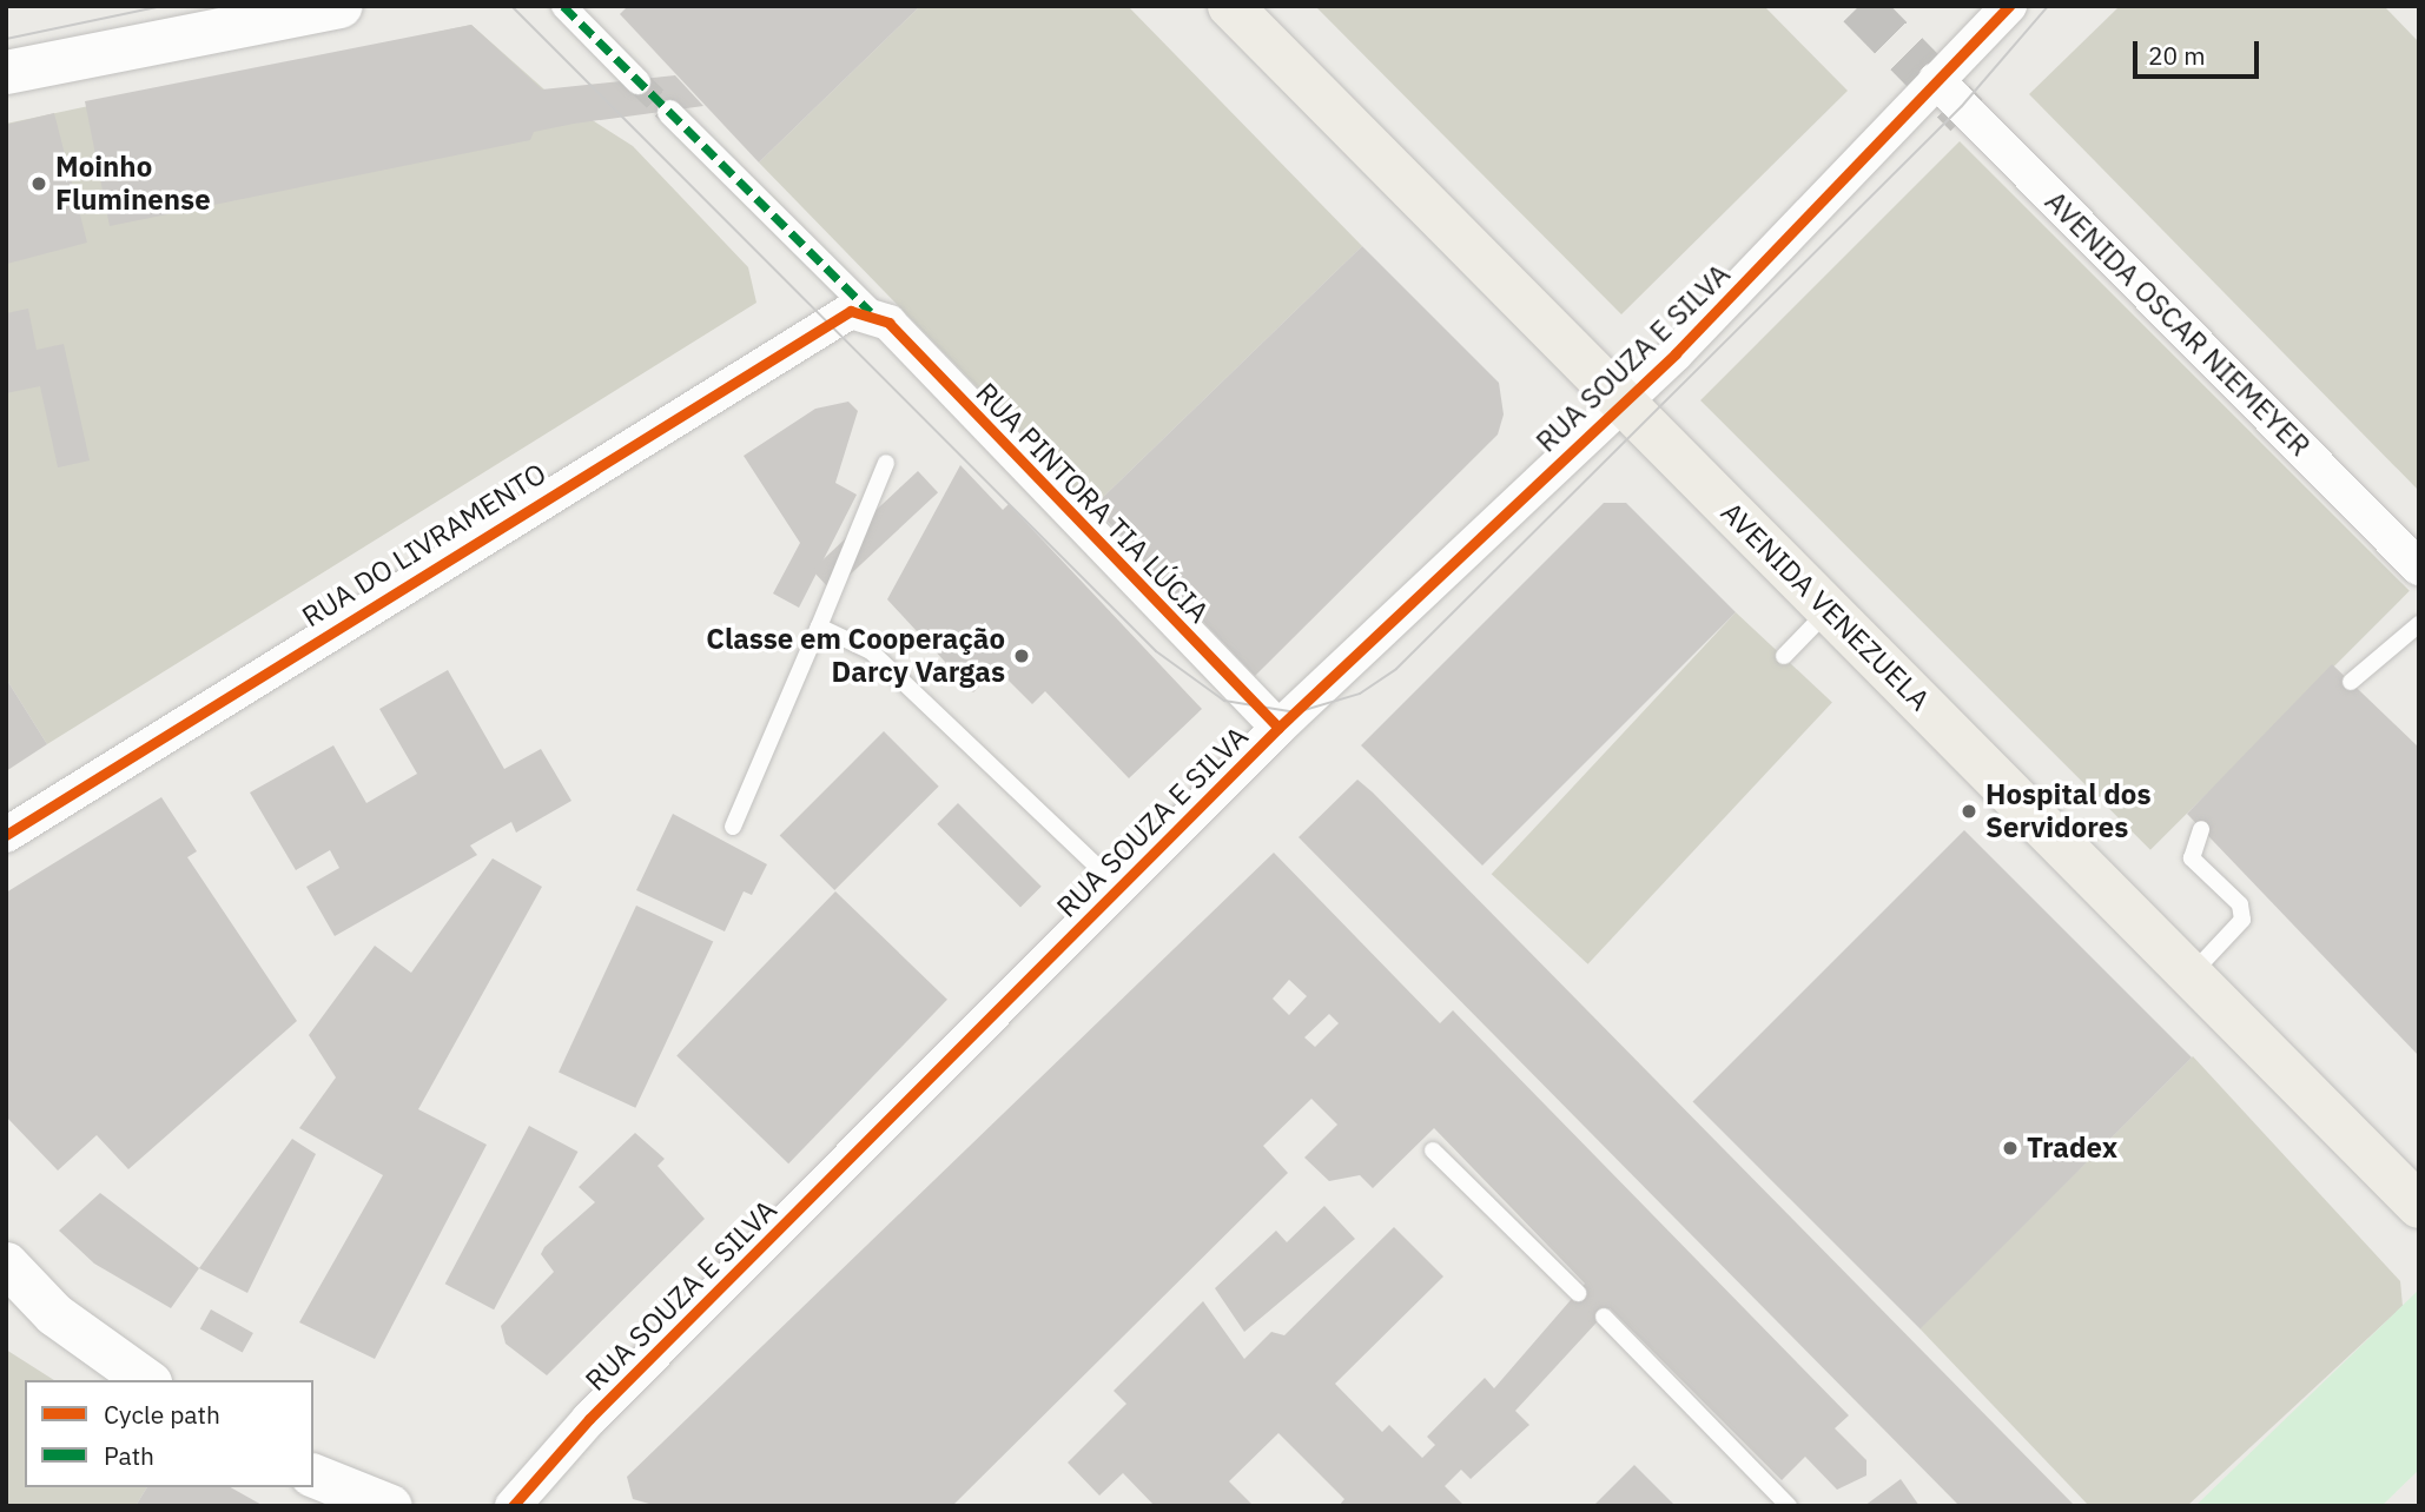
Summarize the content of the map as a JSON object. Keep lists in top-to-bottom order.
{
  "streets": {
    "main road": ["AVENIDA VENEZUELA"],
    "street": [
      "AVENIDA OSCAR NIEMEYER",
      "RUA SOUZA E SILVA",
      "RUA PINTORA TIA LÚCIA",
      "RUA DO LIVRAMENTO"
    ]
  },
  "crossings": [
    ["AVENIDA OSCAR NIEMEYER", "RUA SOUZA E SILVA"],
    ["RUA SOUZA E SILVA", "RUA PINTORA TIA LÚCIA"],
    ["RUA SOUZA E SILVA", "AVENIDA VENEZUELA"],
    ["RUA PINTORA TIA LÚCIA", "RUA DO LIVRAMENTO"]
  ],
  "places": [
    "Moinho Fluminense",
    "Classe em Cooperação Darcy Vargas",
    "Hospital dos Servidores",
    "Tradex"
  ],
  "legend": ["Cycle path", "Path"],
  "scale_bar": "20 m"
}
